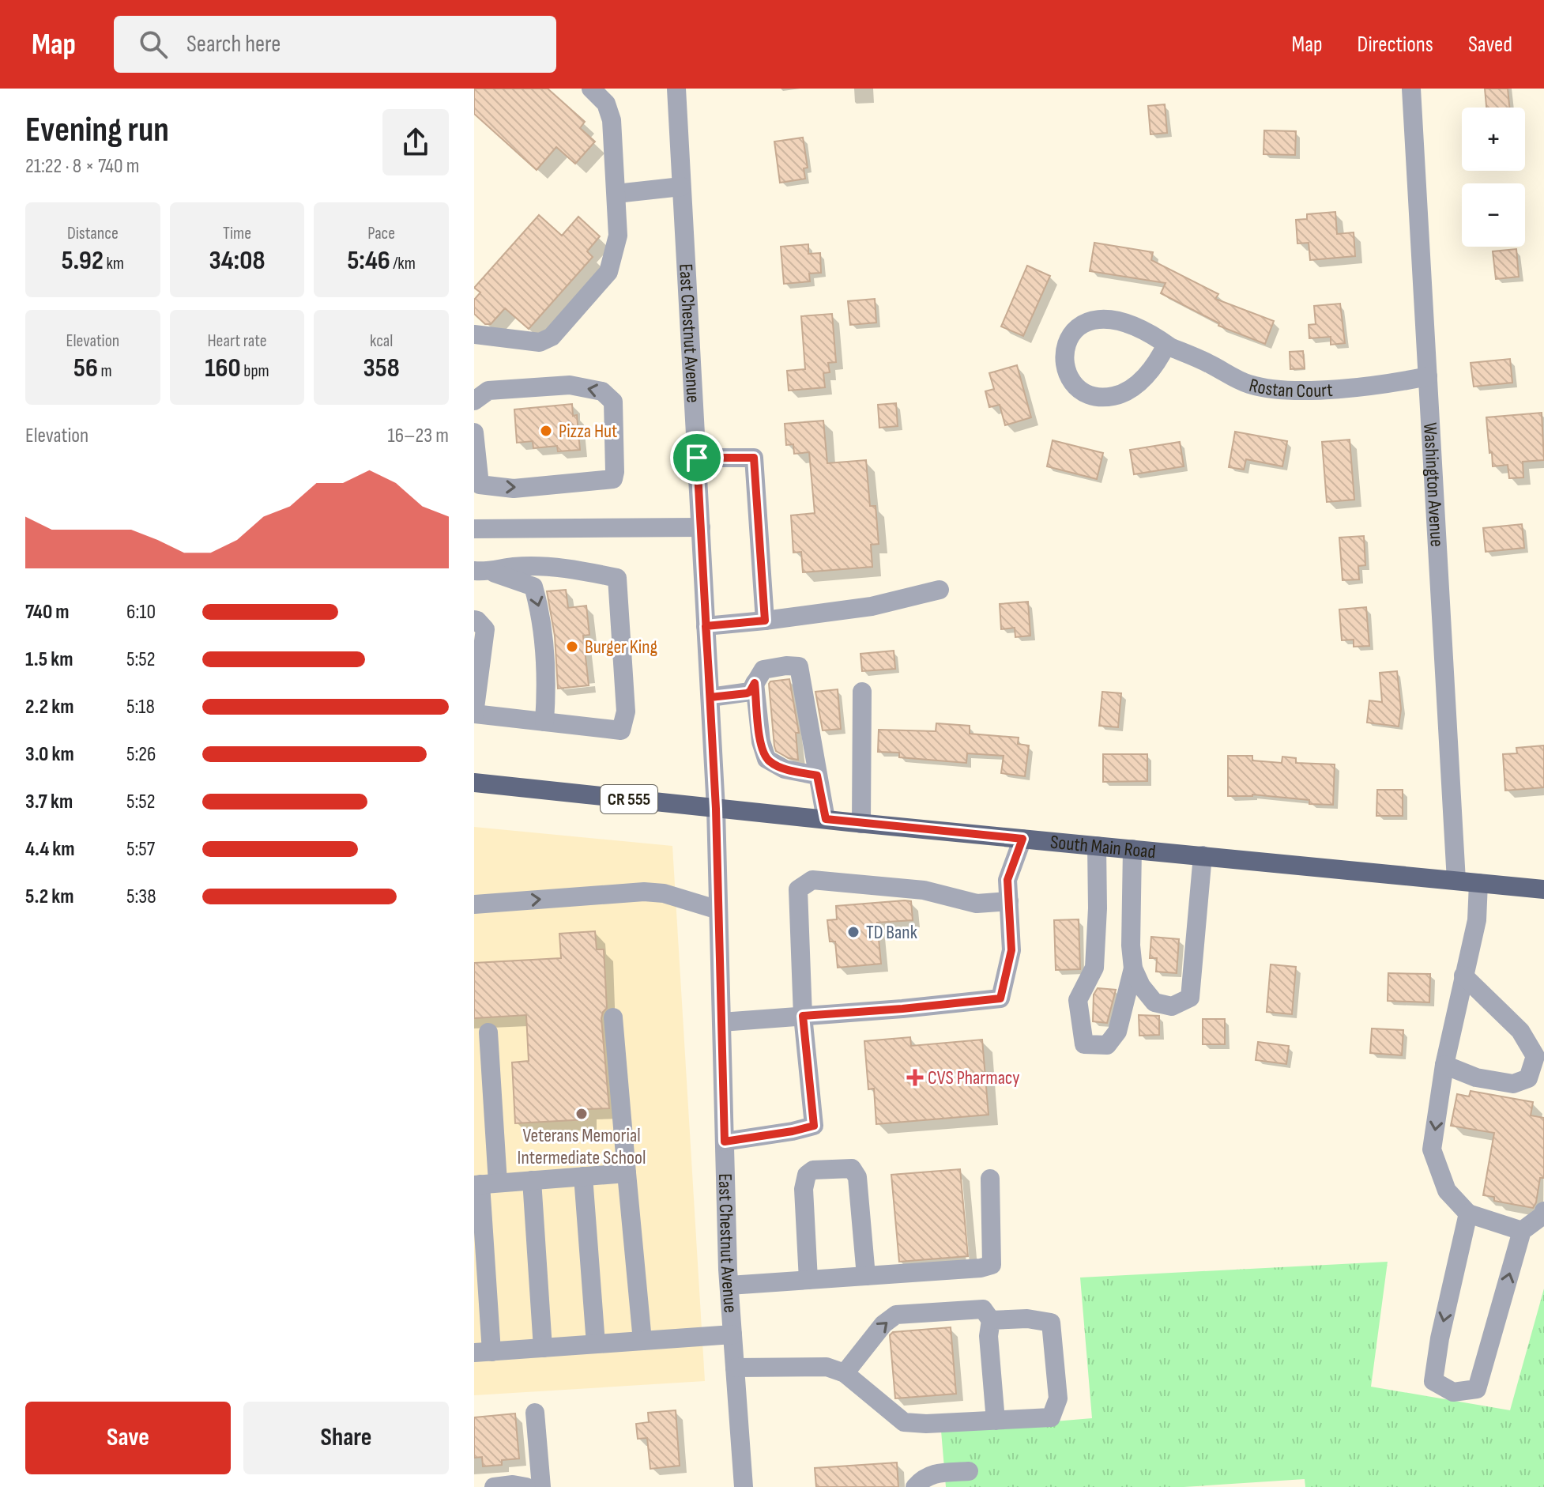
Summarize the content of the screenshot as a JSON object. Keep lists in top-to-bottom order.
{
  "streets": {
    "main road": ["CR 555", "South Main Road"],
    "street": ["East Chestnut Avenue", "Rostan Court", "Washington Avenue"]
  },
  "crossings": [
    ["East Chestnut Avenue", "South Main Road"],
    ["Rostan Court", "Washington Avenue"],
    ["Washington Avenue", "South Main Road"]
  ],
  "places": {
    "other": [
      "Pizza Hut",
      "Burger King",
      "TD Bank",
      "Veterans Memorial Intermediate School"
    ],
    "health": ["CVS Pharmacy"]
  },
  "page": {
    "header": "Map",
    "search": "Search here",
    "nav": ["Map", "Directions", "Saved"],
    "heading": ["Evening run", "21:22 · 8 × 740 m"],
    "map_buttons": ["+", "−"],
    "stats": [
      ["Distance", "5.92 km"],
      ["Time", "34:08"],
      ["Pace", "5:46 /km"],
      ["Elevation", "56 m"],
      ["Heart rate", "160 bpm"],
      ["kcal", "358"]
    ],
    "chart": ["Elevation", "16–23 m"],
    "list": [
      {
        "name": "740 m",
        "note": "6:10"
      },
      {
        "name": "1.5 km",
        "note": "5:52"
      },
      {
        "name": "2.2 km",
        "note": "5:18"
      },
      {
        "name": "3.0 km",
        "note": "5:26"
      },
      {
        "name": "3.7 km",
        "note": "5:52"
      },
      {
        "name": "4.4 km",
        "note": "5:57"
      },
      {
        "name": "5.2 km",
        "note": "5:38"
      }
    ],
    "buttons": ["Save", "Share"]
  }
}
